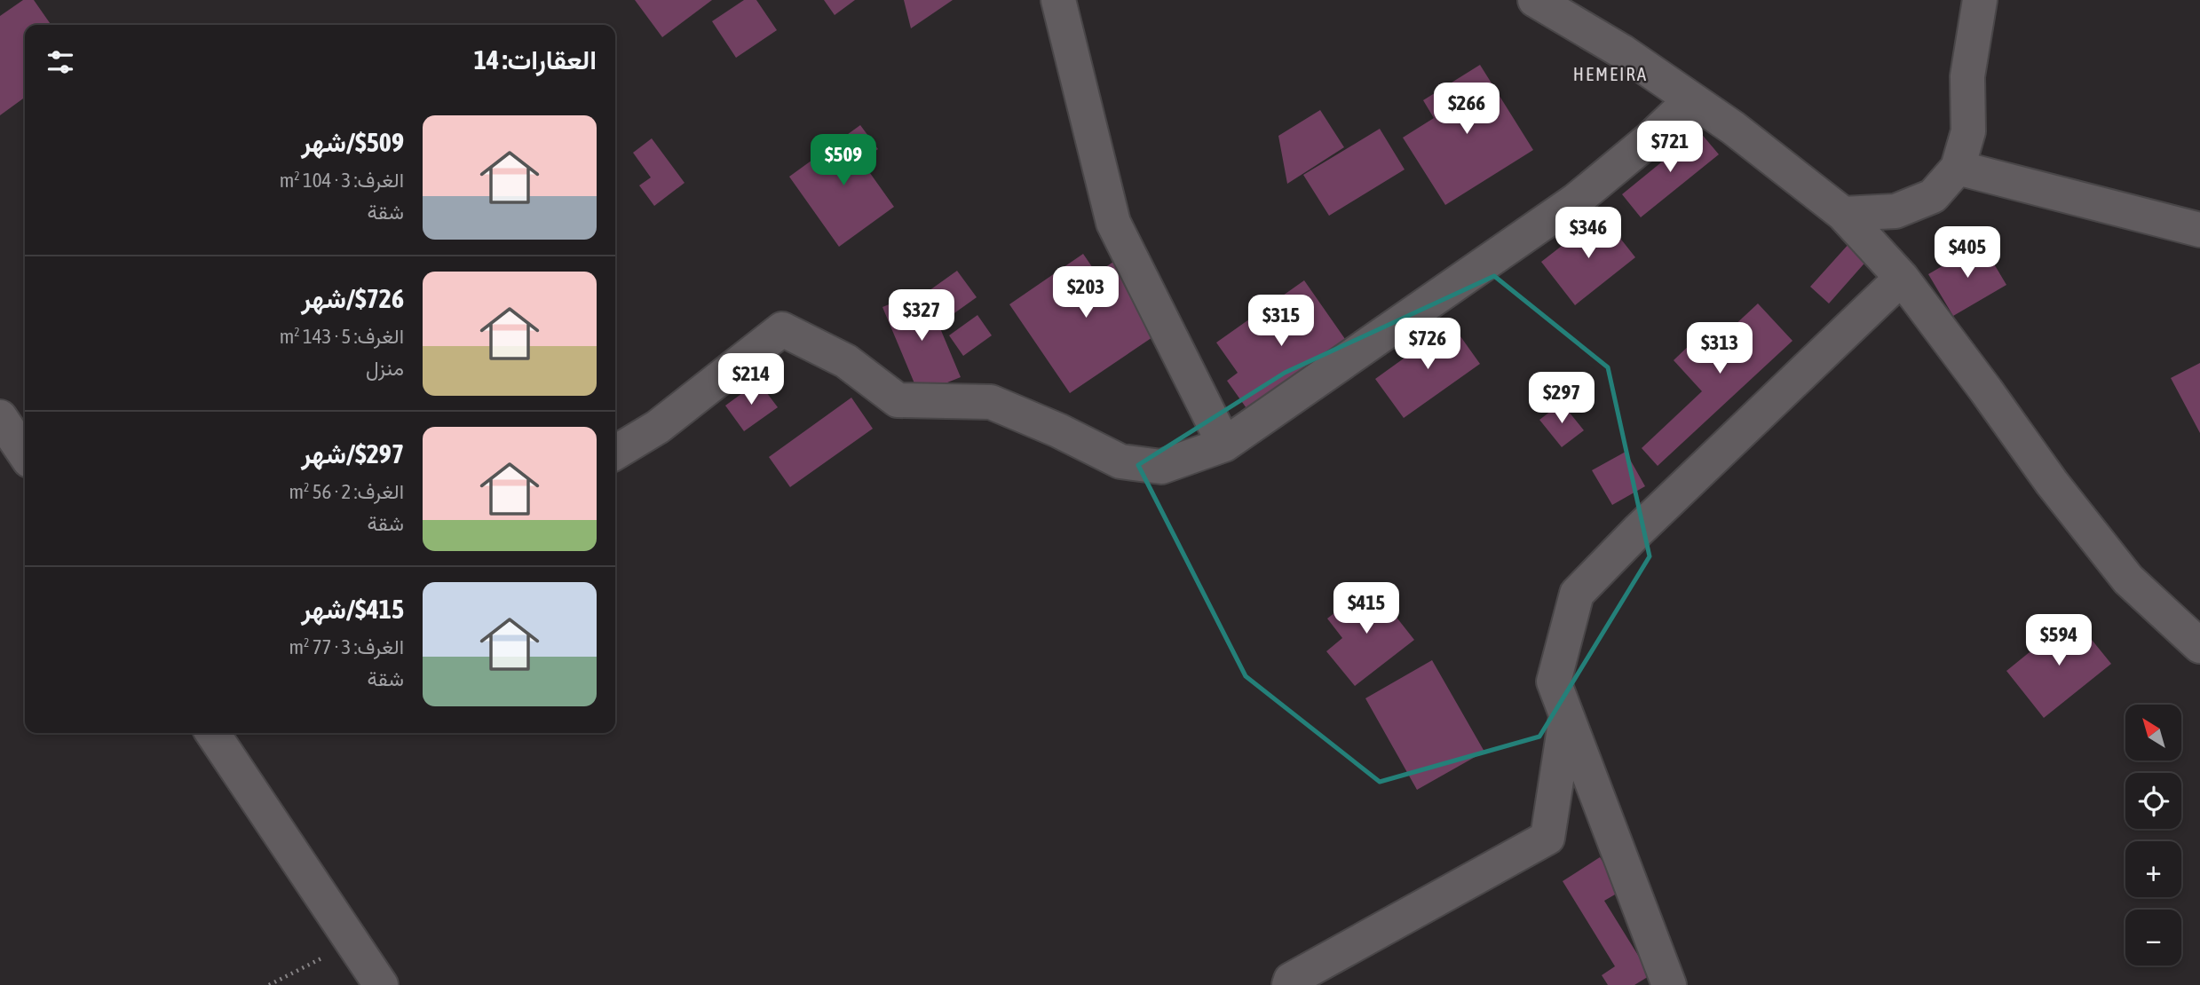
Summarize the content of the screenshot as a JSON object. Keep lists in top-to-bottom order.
{
  "districts": ["HEMEIRA"],
  "north": "top left",
  "page": {
    "heading": "العقارات: 14",
    "price": [
      "$266",
      "$721",
      "$509",
      "$346",
      "$405",
      "$203",
      "$327",
      "$315",
      "$726",
      "$313",
      "$214",
      "$297",
      "$415",
      "$594"
    ],
    "list": [
      {
        "name": "$509/شهر",
        "note": "الغرف: 3 · 104 m² · شقة"
      },
      {
        "name": "$726/شهر",
        "note": "الغرف: 5 · 143 m² · منزل"
      },
      {
        "name": "$297/شهر",
        "note": "الغرف: 2 · 56 m² · شقة"
      },
      {
        "name": "$415/شهر",
        "note": "الغرف: 3 · 77 m² · شقة"
      }
    ],
    "map_buttons": ["+", "−"]
  }
}
